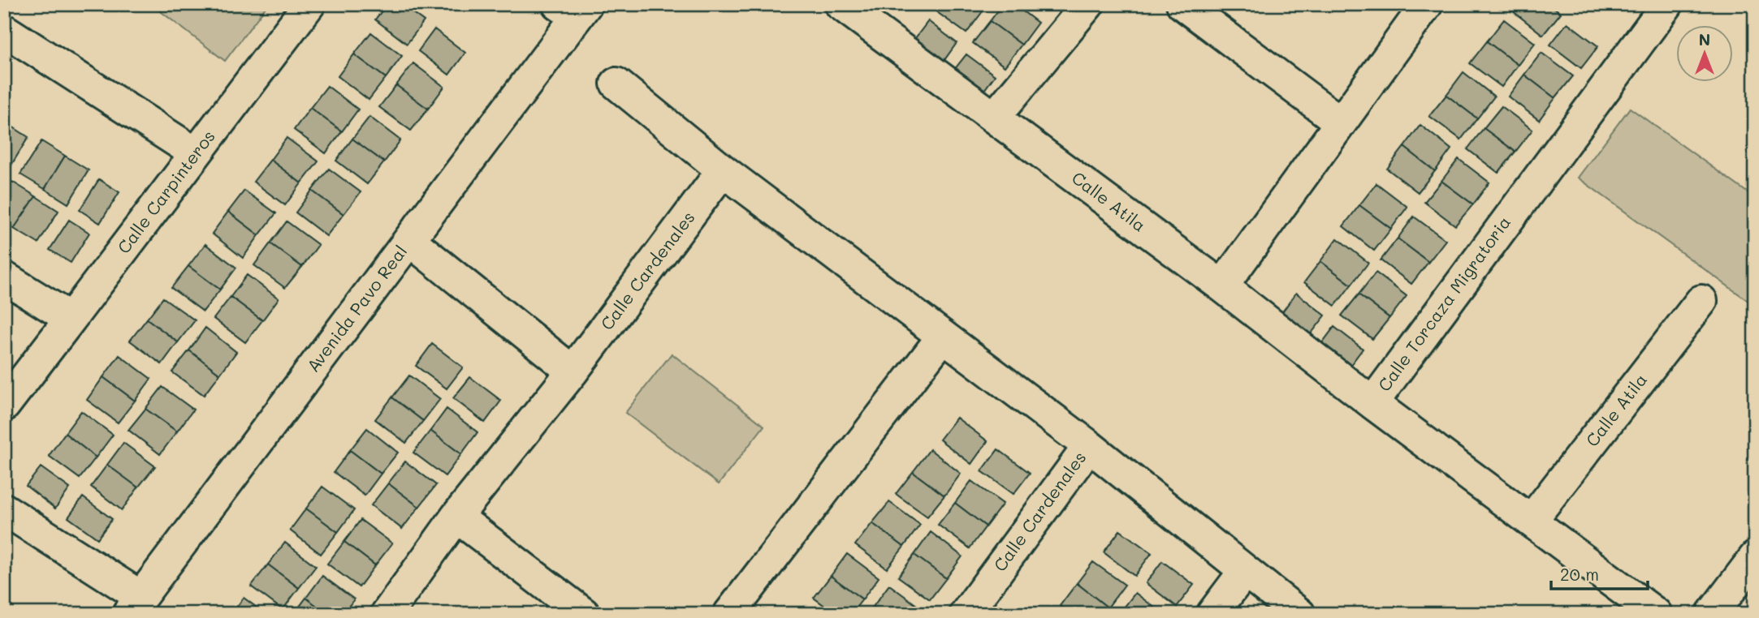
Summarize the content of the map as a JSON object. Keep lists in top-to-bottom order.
{
  "streets": {
    "street": [
      "Calle Carpinteros",
      "Calle Atila",
      "Calle Cardenales",
      "Calle Torcaza Migratoria",
      "Avenida Pavo Real"
    ]
  },
  "crossings": [
    ["Calle Atila", "Calle Torcaza Migratoria"]
  ],
  "scale_bar": "20 m",
  "north": "top"
}
